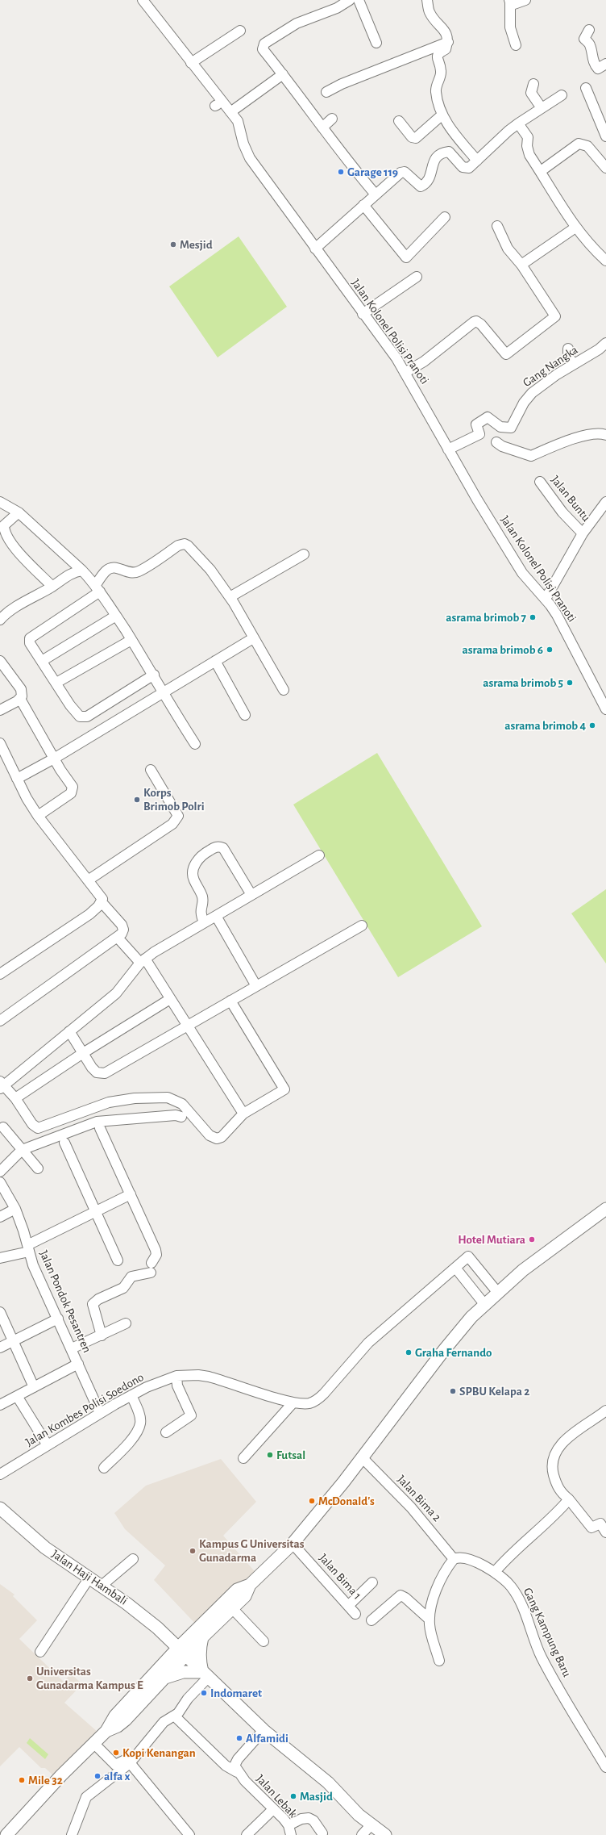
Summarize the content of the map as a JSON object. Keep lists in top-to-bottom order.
{
  "streets": {
    "main road": ["Jalan Haji Hambali"],
    "street": [
      "Jalan Kolonel Polisi Pranoti",
      "Gang Nangka",
      "Jalan Buntu",
      "Jalan Pondok Pesantren",
      "Jalan Kombes Polisi Soedono",
      "Jalan Bima 2",
      "Jalan Bima 1",
      "Gang Kampung Baru",
      "Jalan Lebak"
    ]
  },
  "crossings": [
    ["Jalan Kolonel Polisi Pranoti", "Gang Nangka"],
    ["Jalan Pondok Pesantren", "Jalan Kombes Polisi Soedono"],
    ["Jalan Bima 2", "Gang Kampung Baru"]
  ],
  "places": [
    "Garage 119",
    "Mesjid",
    "asrama brimob 7",
    "asrama brimob 6",
    "asrama brimob 5",
    "asrama brimob 4",
    "Korps Brimob Polri",
    "Hotel Mutiara",
    "Graha Fernando",
    "SPBU Kelapa 2",
    "Futsal",
    "McDonald's",
    "Kampus G Universitas Gunadarma",
    "Universitas Gunadarma Kampus E",
    "Indomaret",
    "Alfamidi",
    "Kopi Kenangan",
    "alfa x",
    "Mile 32",
    "Masjid"
  ]
}
